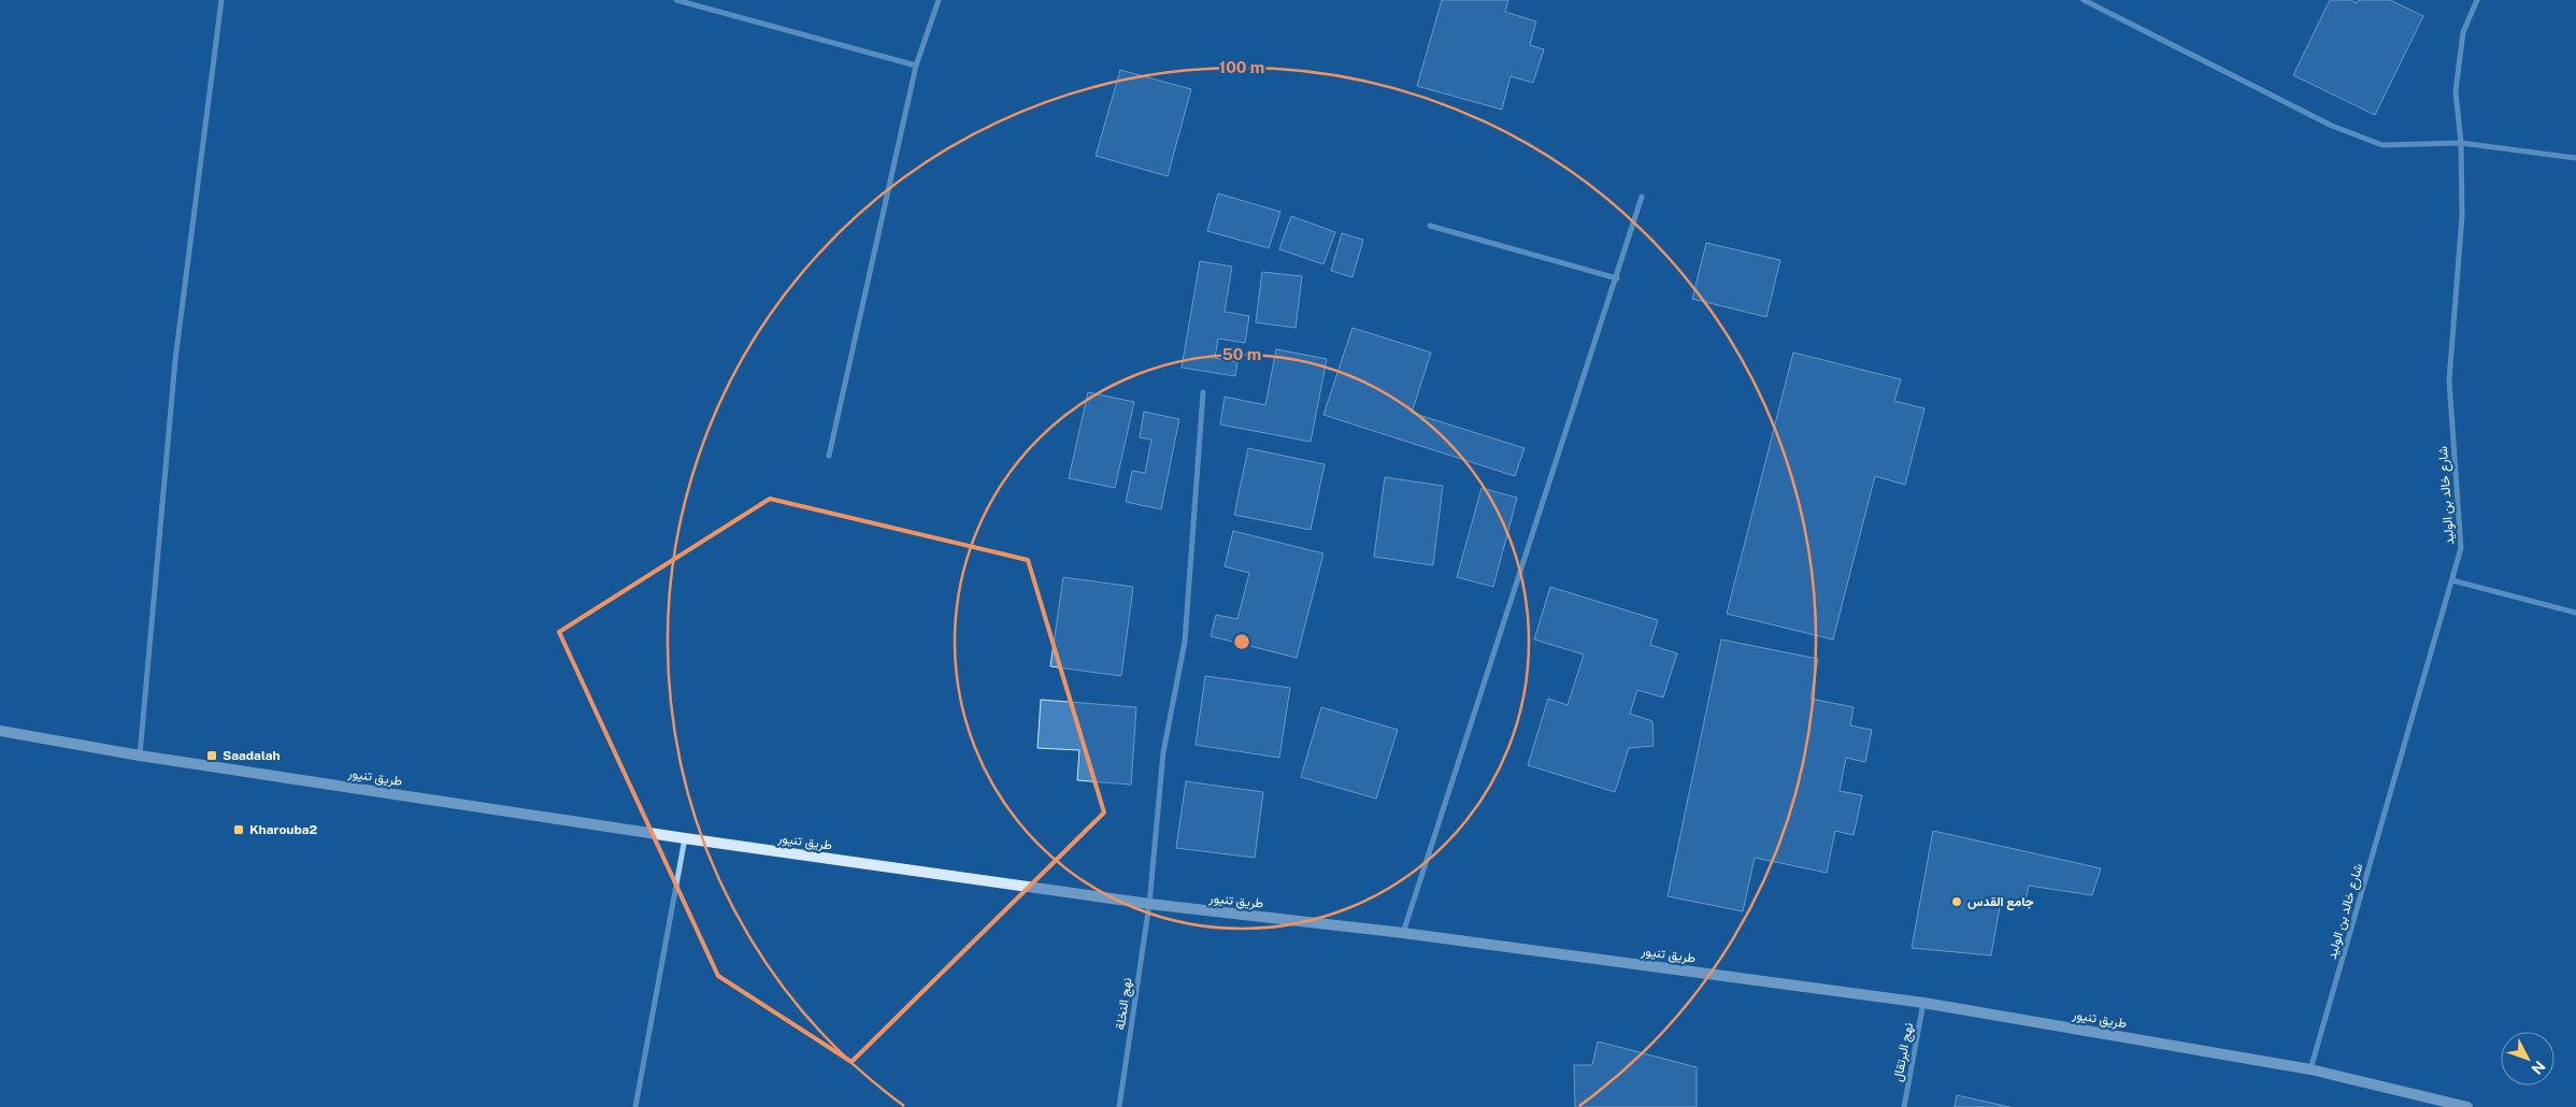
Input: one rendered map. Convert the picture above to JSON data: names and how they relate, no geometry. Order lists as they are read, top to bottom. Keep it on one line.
{"streets":{"main road":["طريق تنيور"],"street":["شارع خالد بن الوليد","نهج النخلة","نهج البرتقال"]},"crossings":[["شارع خالد بن الوليد","طريق تنيور"],["طريق تنيور","نهج النخلة"],["طريق تنيور","نهج البرتقال"]],"places":{"transit":["Saadalah","Kharouba2"],"other":["جامع القدس"]},"north":"bottom right","rings":["100 m","50 m"]}
